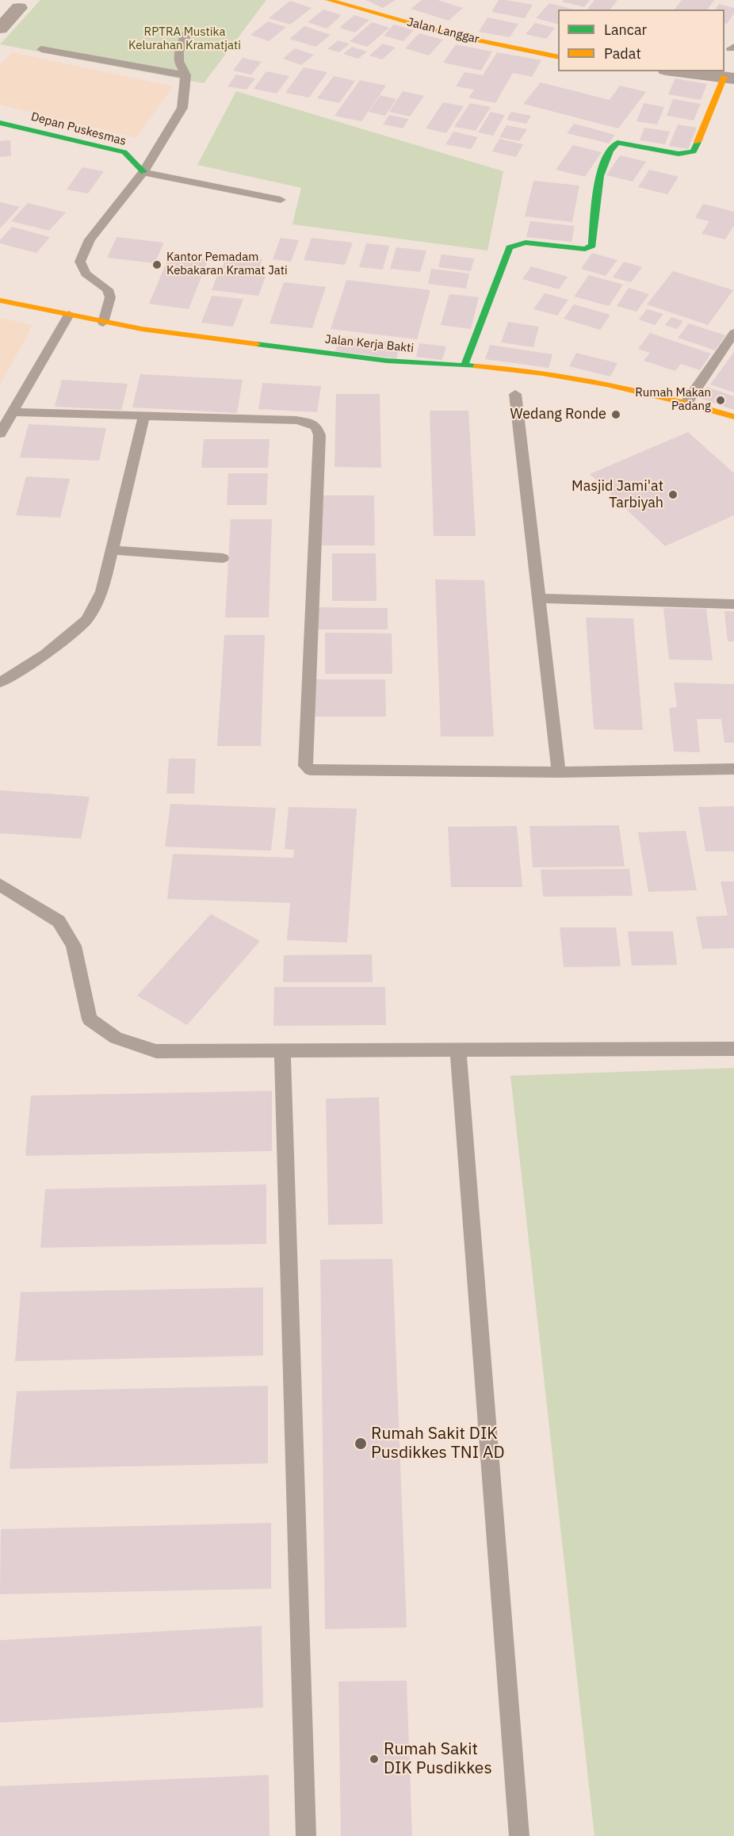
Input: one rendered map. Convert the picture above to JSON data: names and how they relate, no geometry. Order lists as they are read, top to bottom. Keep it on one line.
{"streets":{"street":["Jalan Langgar","Depan Puskesmas","Jalan Kerja Bakti"]},"parks":["RPTRA Mustika Kelurahan Kramatjati"],"places":["Kantor Pemadam Kebakaran Kramat Jati","Rumah Makan Padang","Wedang Ronde","Masjid Jami'at Tarbiyah","Rumah Sakit DIK Pusdikkes TNI AD","Rumah Sakit DIK Pusdikkes"],"legend":["Lancar","Padat"]}
